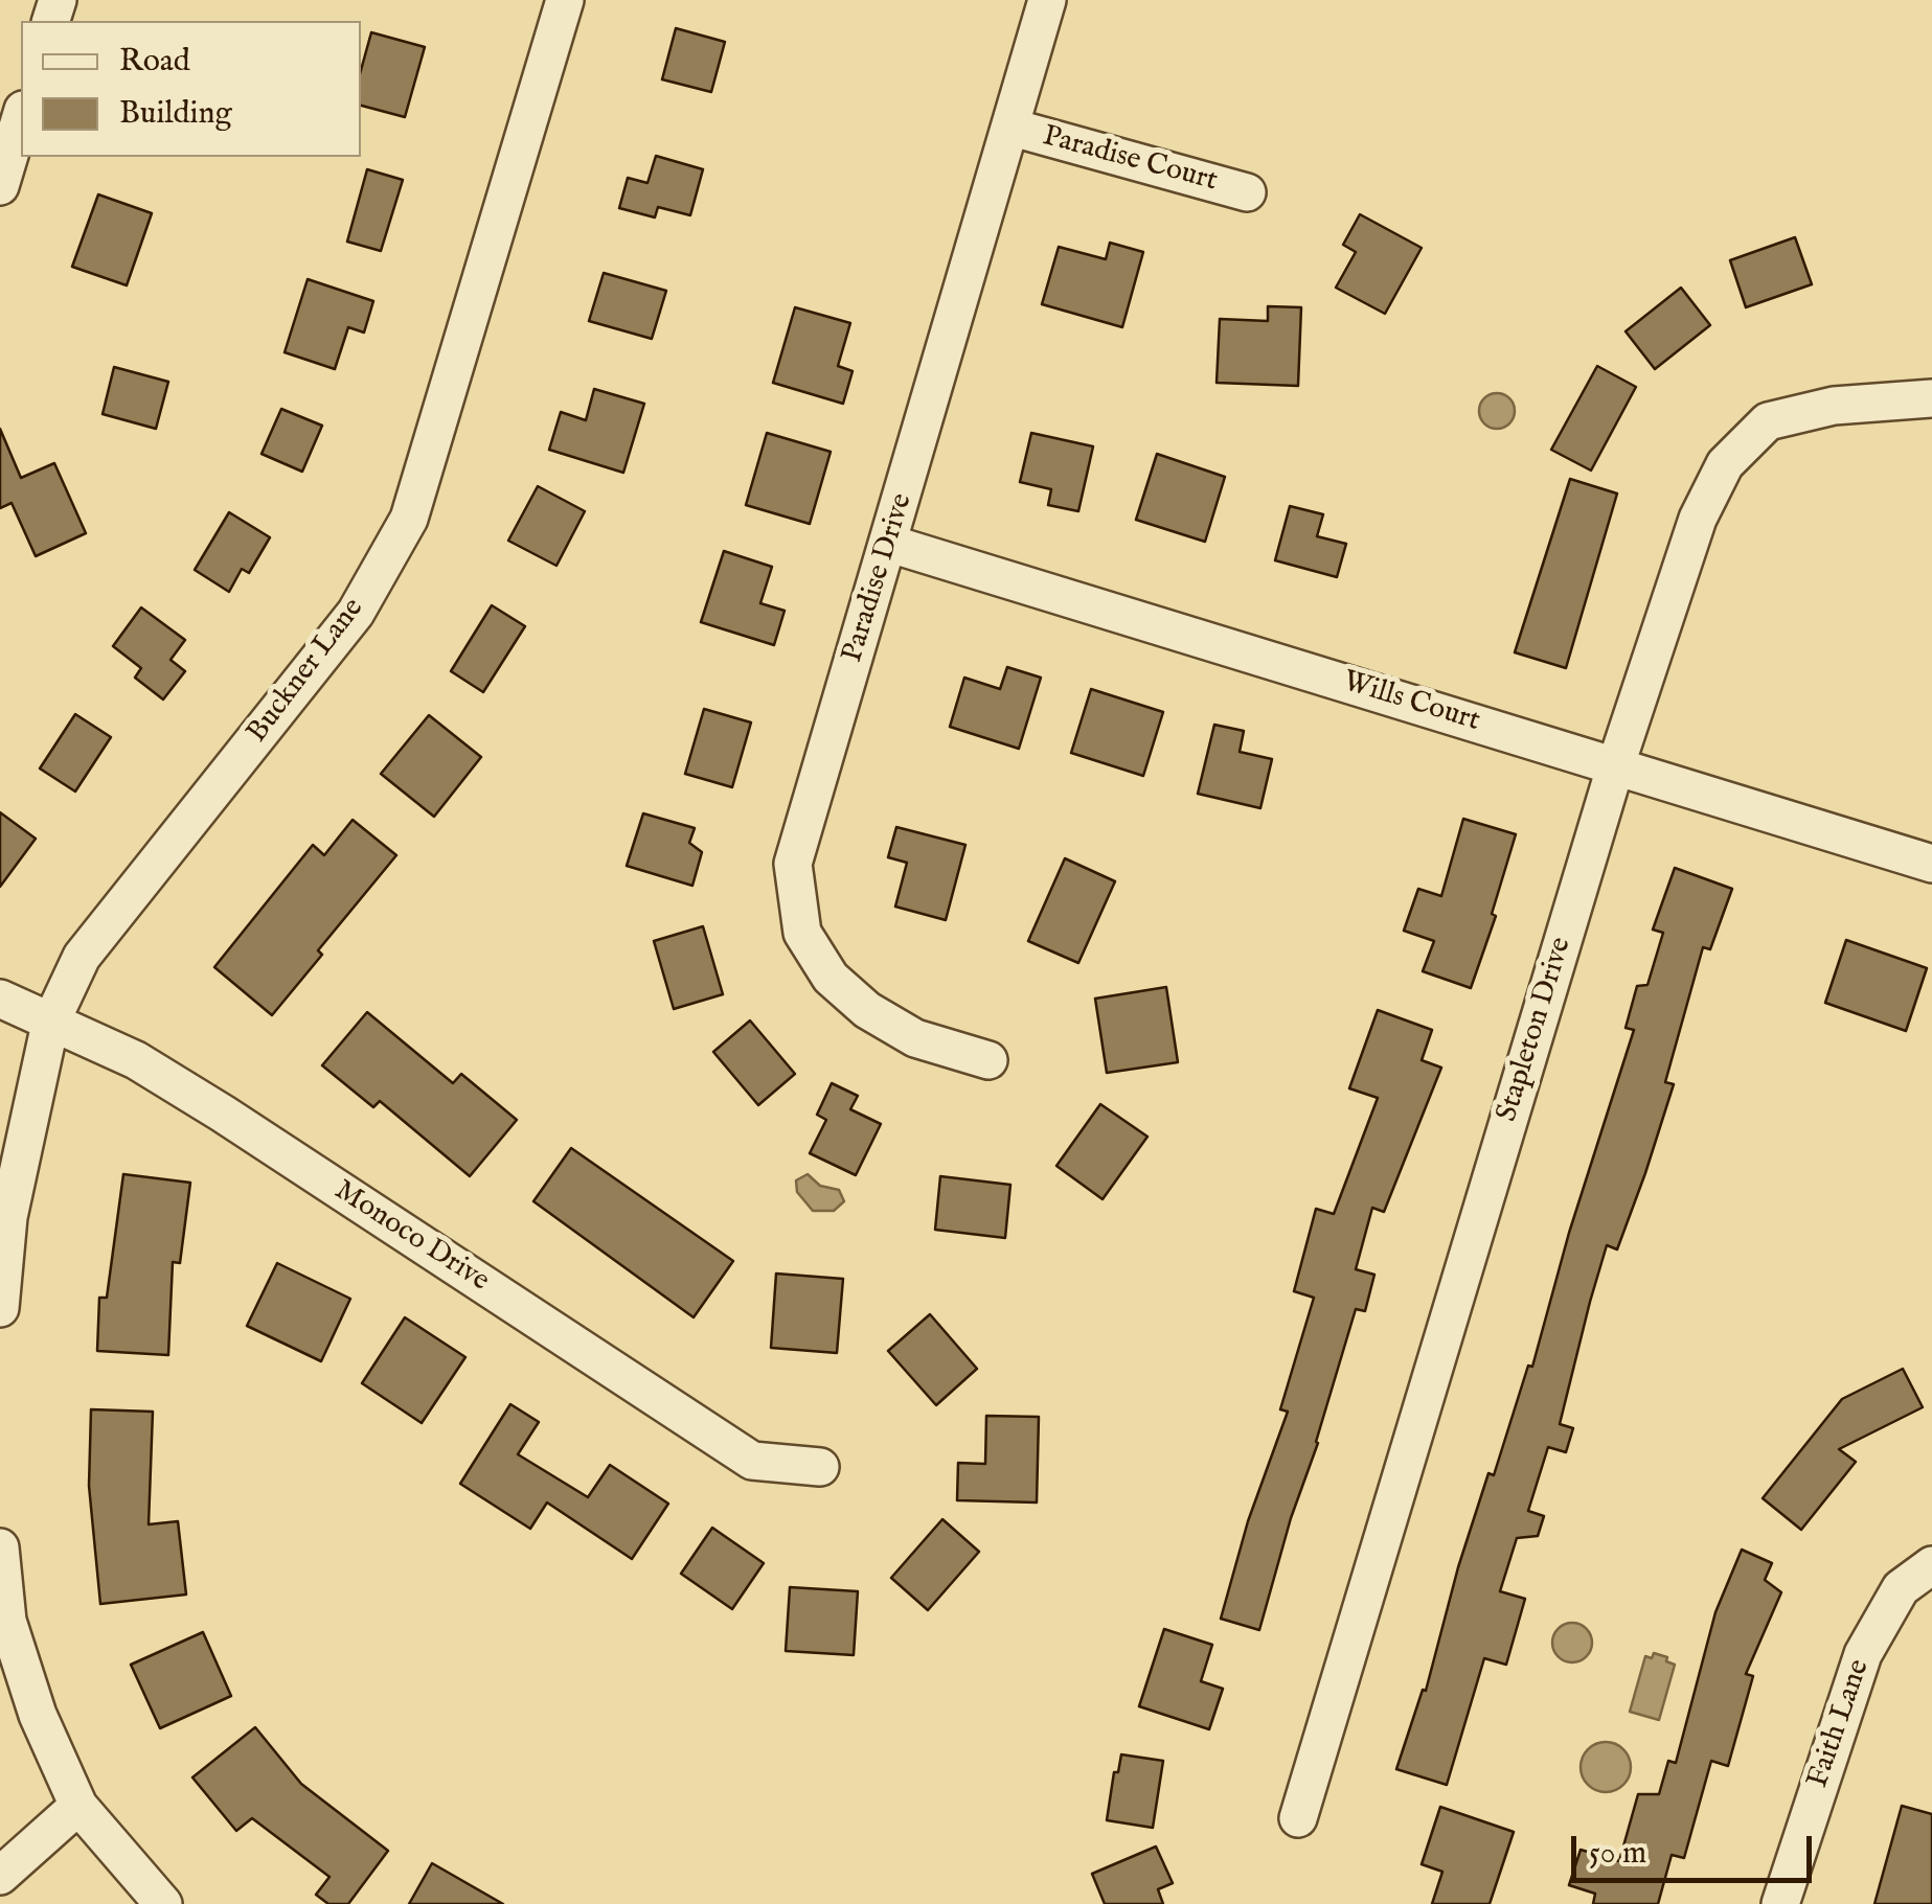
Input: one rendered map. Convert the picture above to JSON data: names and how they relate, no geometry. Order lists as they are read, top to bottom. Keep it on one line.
{"streets":{"street":["Paradise Court","Paradise Drive","Buckner Lane","Wills Court","Stapleton Drive","Monoco Drive","Faith Lane"]},"crossings":[["Paradise Court","Paradise Drive"],["Paradise Drive","Wills Court"],["Buckner Lane","Monoco Drive"],["Wills Court","Stapleton Drive"]],"legend":["Road","Building"],"scale_bar":"50 m"}
